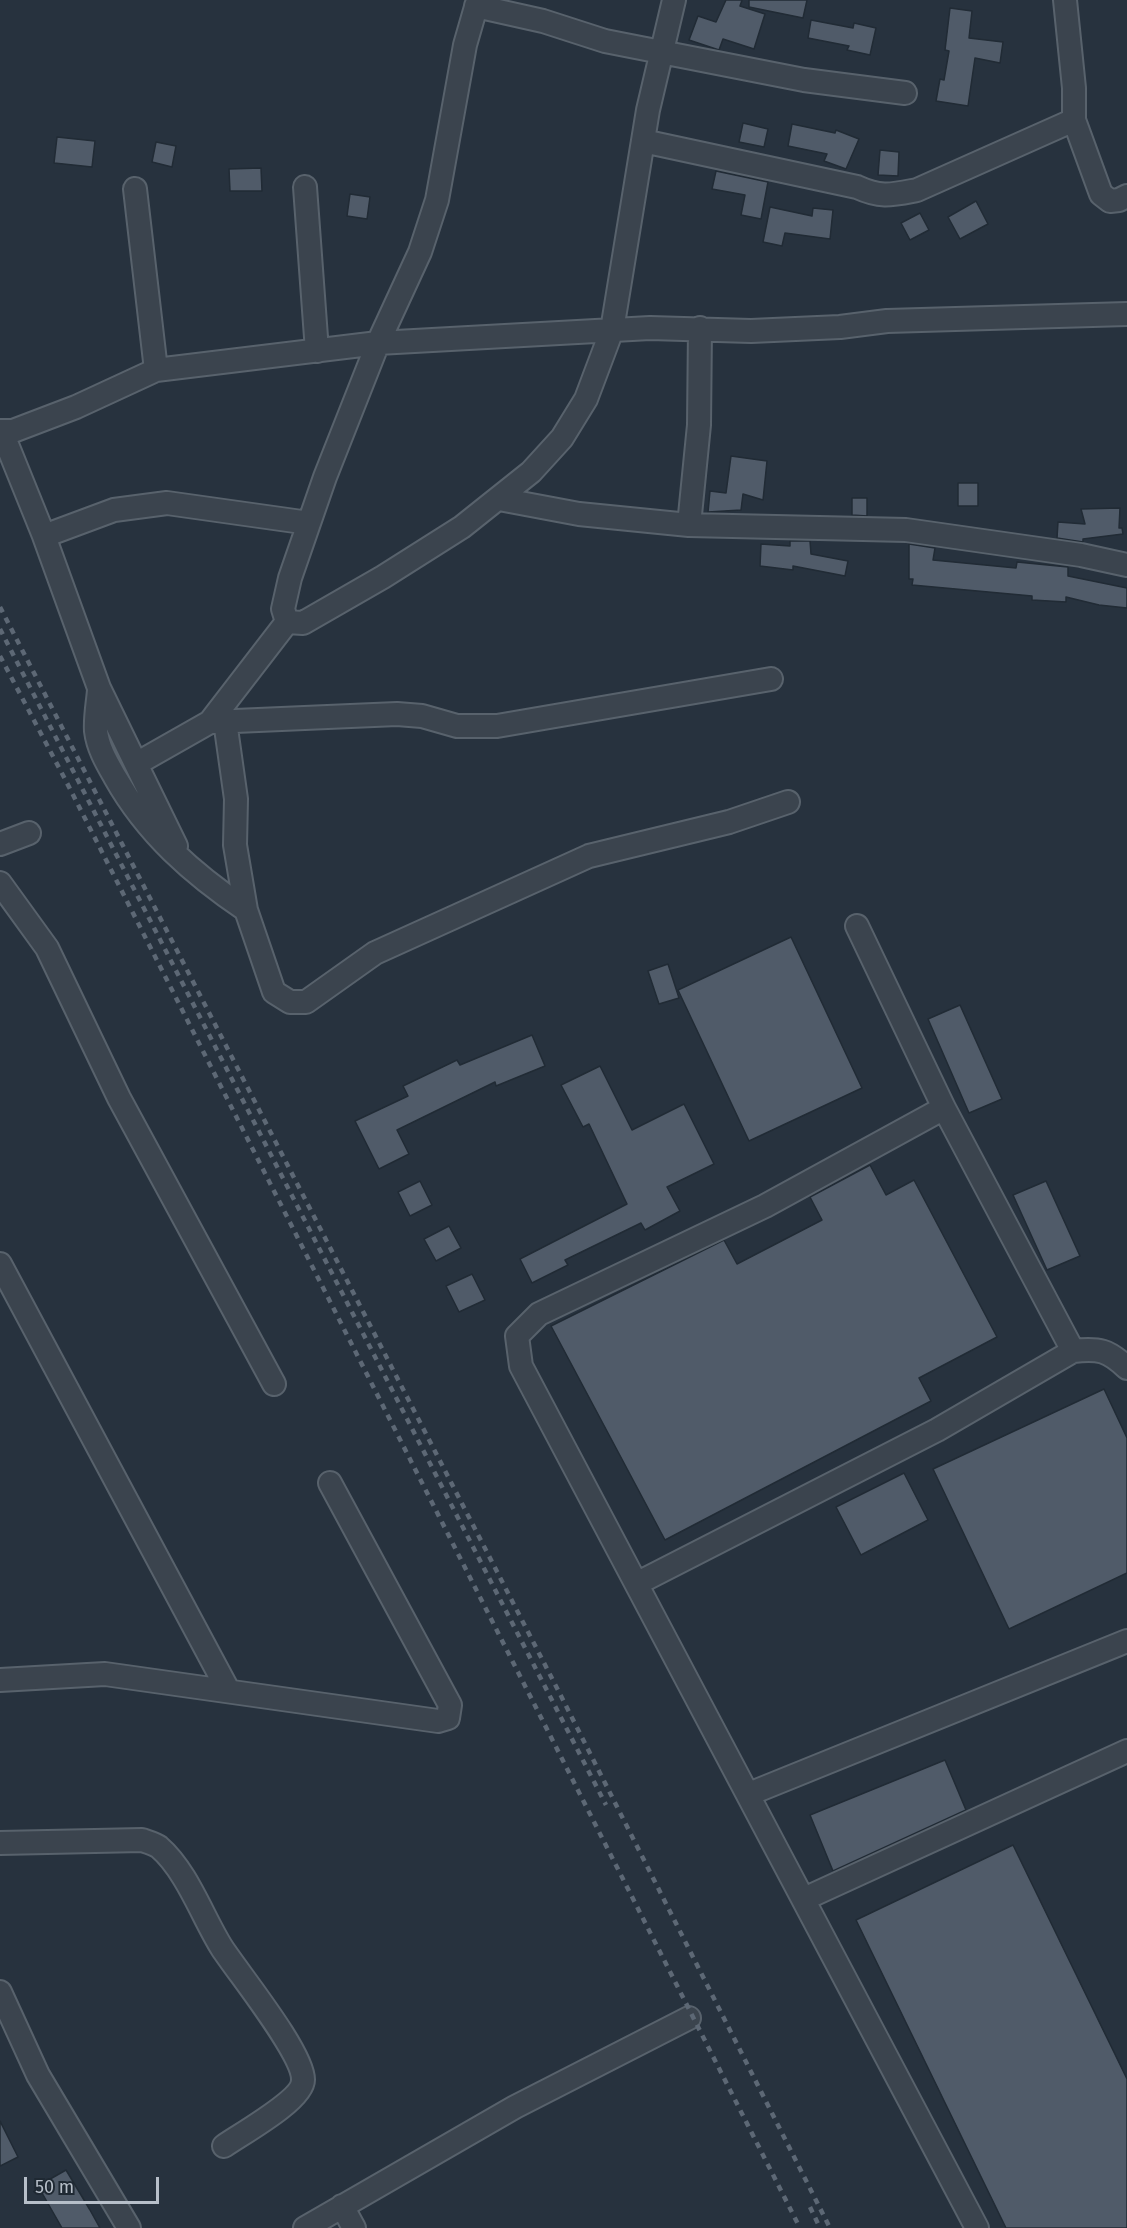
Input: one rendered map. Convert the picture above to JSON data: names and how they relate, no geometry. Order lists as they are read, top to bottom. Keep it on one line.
{"scale_bar":"50 m"}
